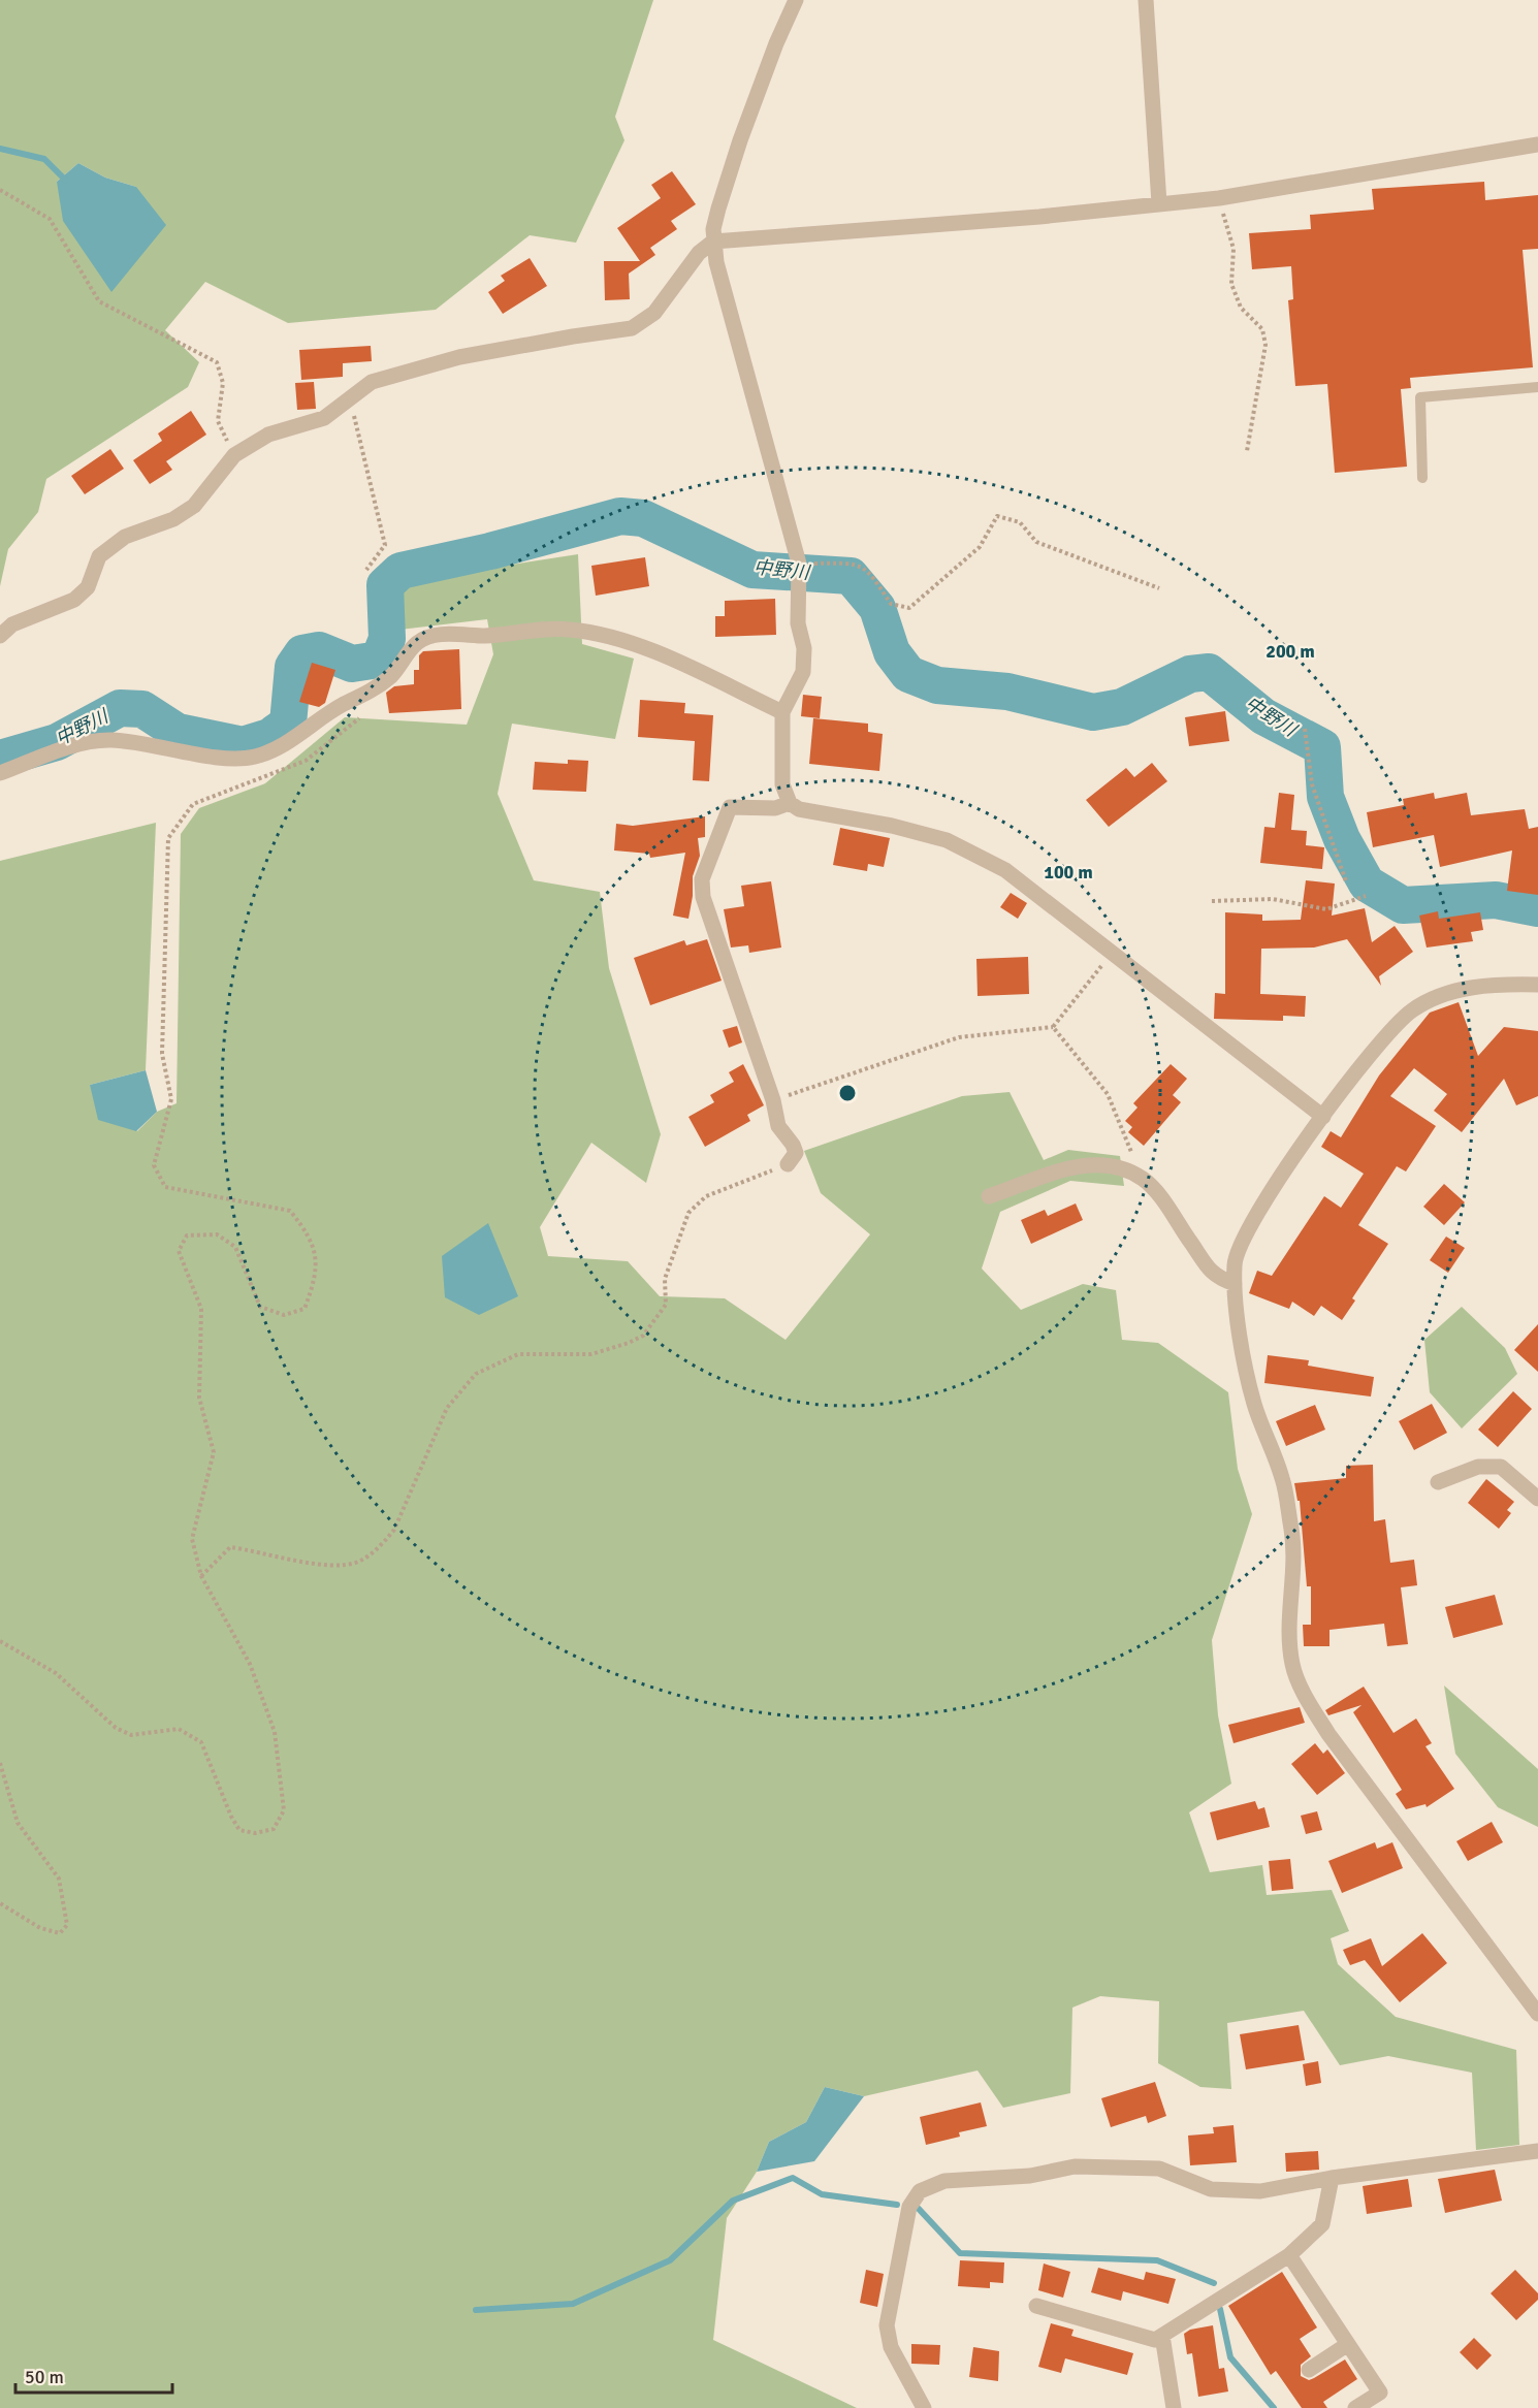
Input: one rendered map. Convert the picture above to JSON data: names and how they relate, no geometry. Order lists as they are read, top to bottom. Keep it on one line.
{"water":["中野川"],"scale_bar":"50 m","rings":["200 m","100 m"]}
